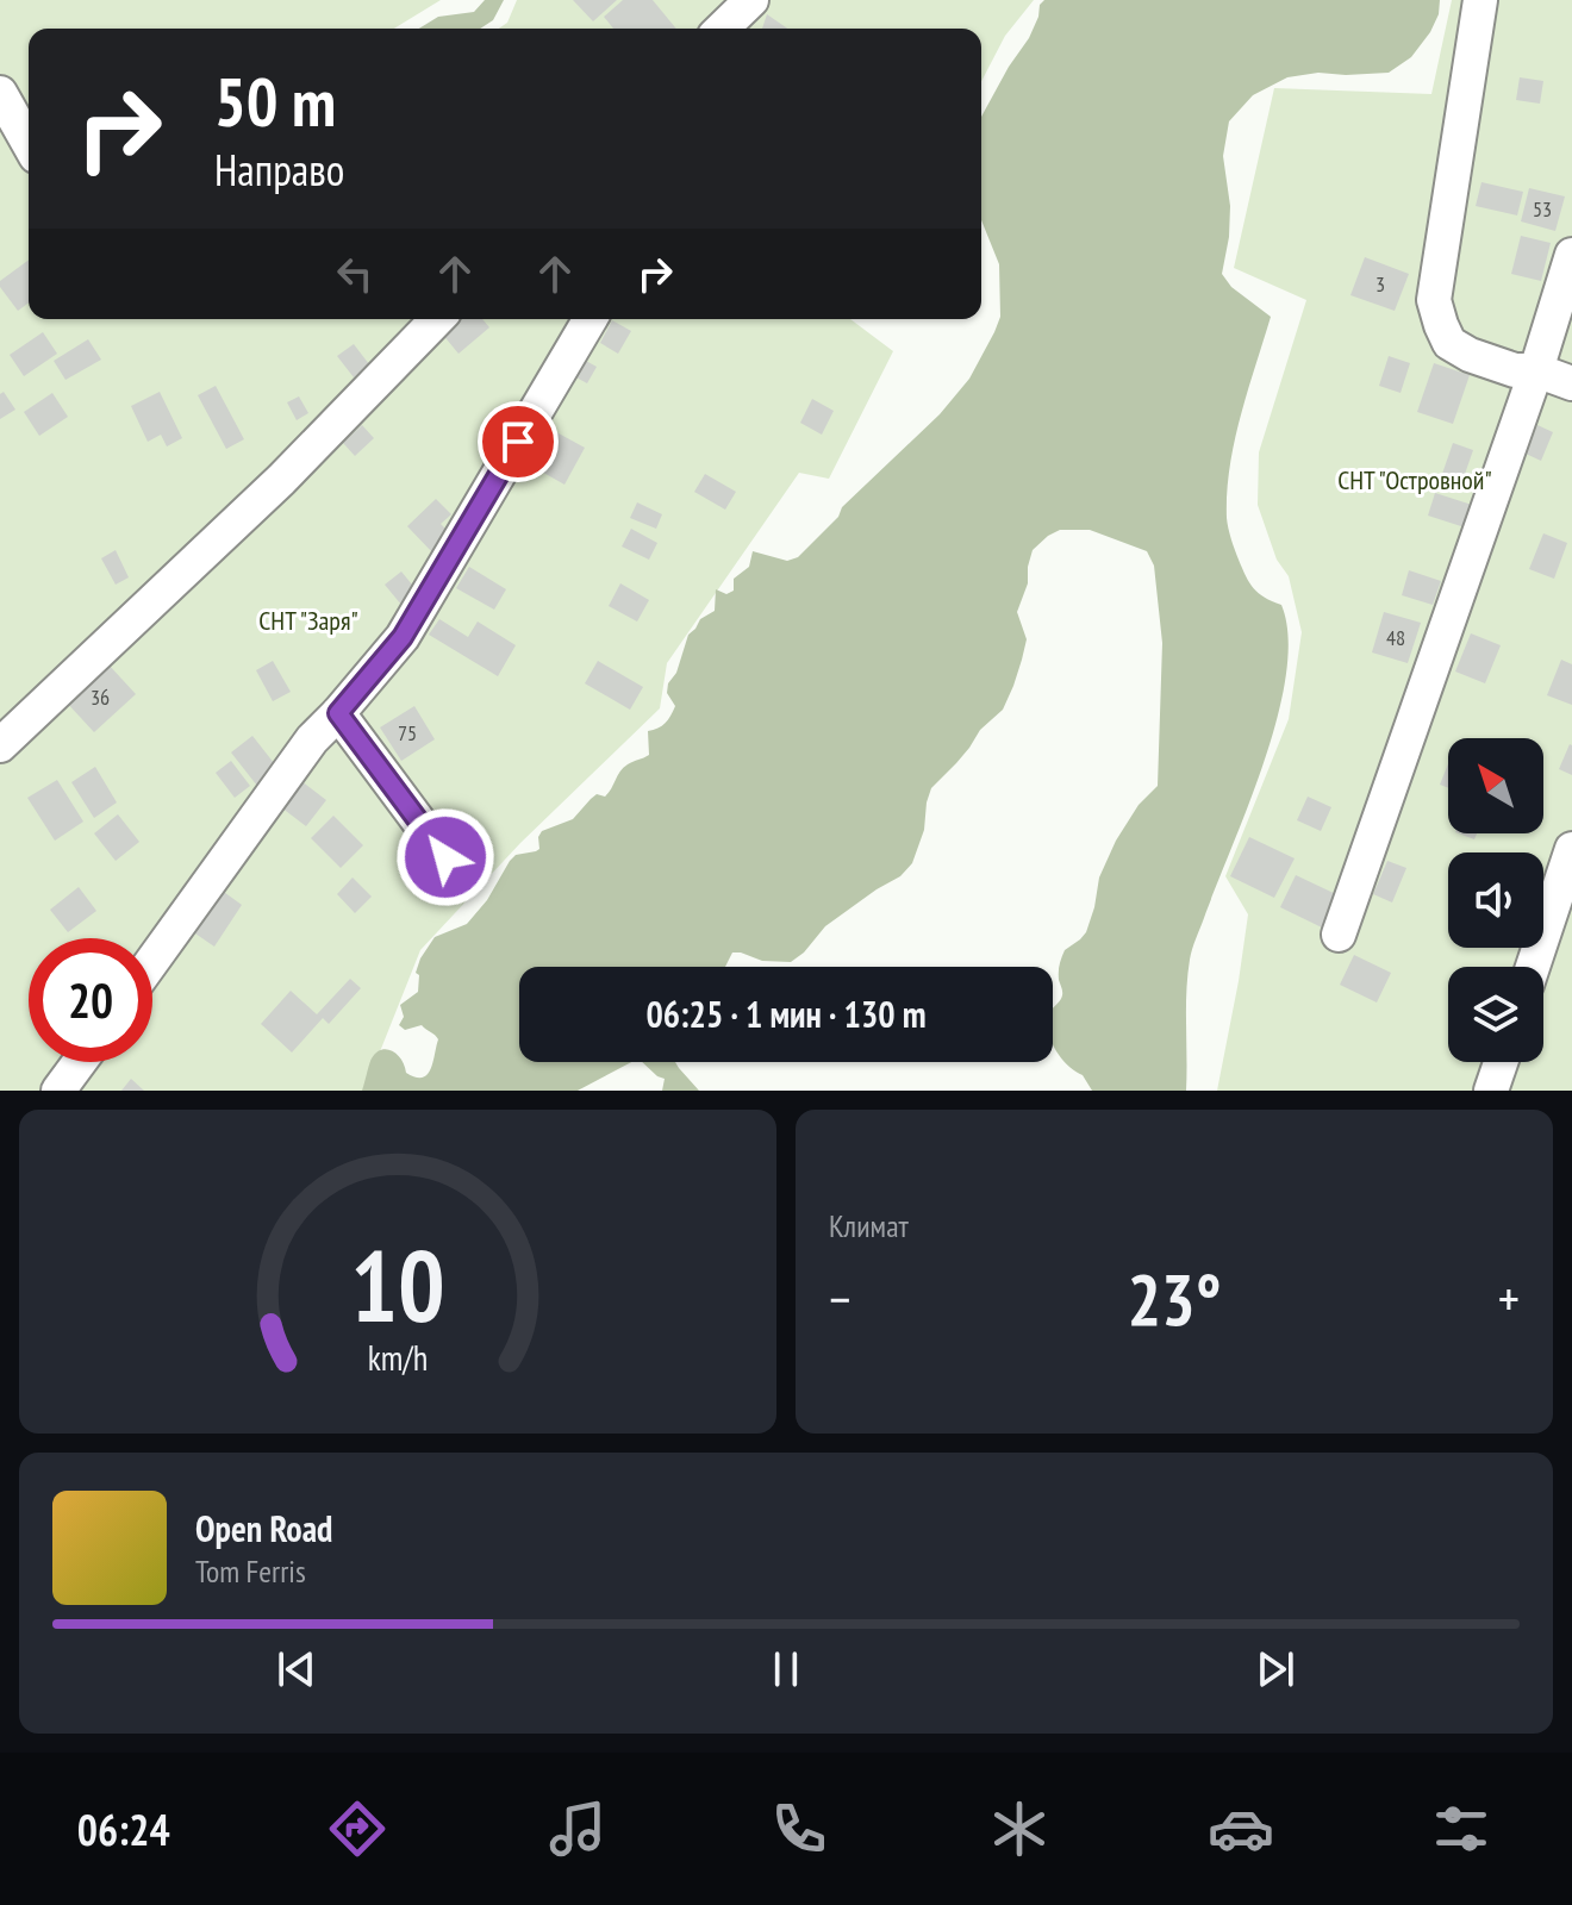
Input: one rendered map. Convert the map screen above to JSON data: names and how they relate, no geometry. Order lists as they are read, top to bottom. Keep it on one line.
{"parks":["СНТ \"Островной\"","СНТ \"Заря\""],"house_numbers":["53","3","48","36","75"],"north":"top left","page":{"turn":["50 m","Направо"],"limit":"20","trip":"06:25 · 1 мин · 130 m","tile":"Климат","heat":["−","23°","+"],"song":["Open Road","Tom Ferris"],"tabs":"06:24","gauge":["10","km/h"]}}
